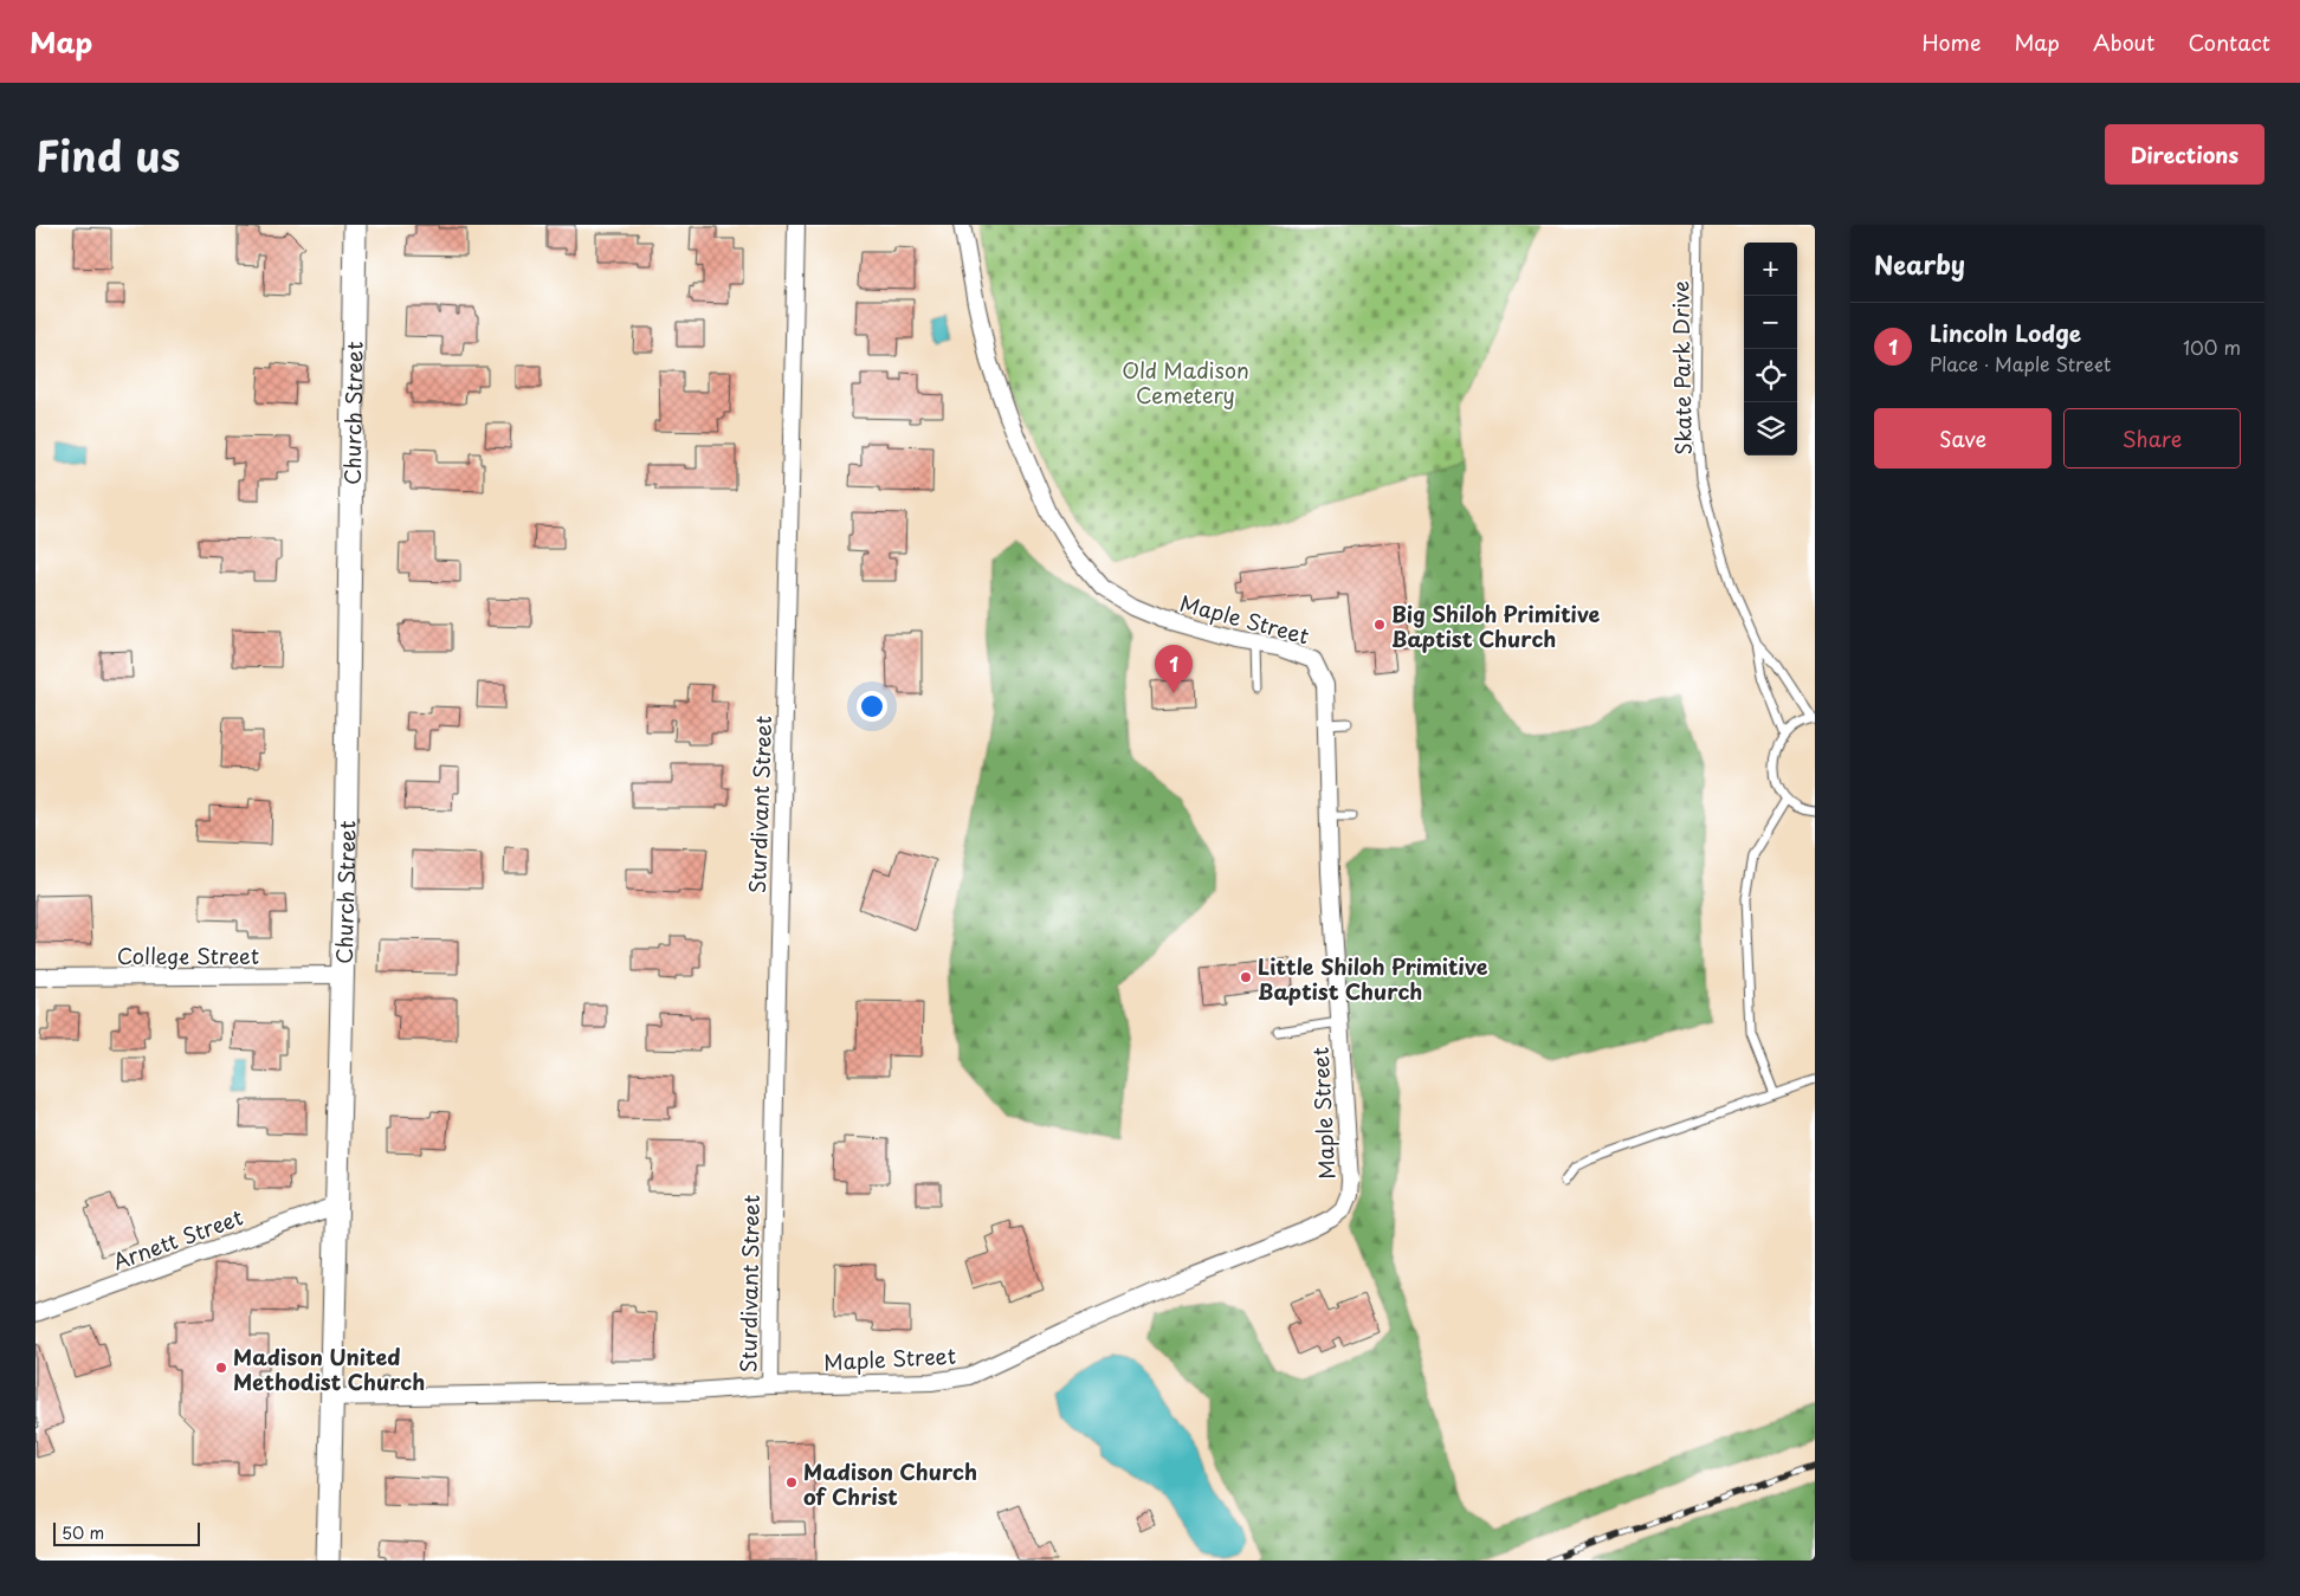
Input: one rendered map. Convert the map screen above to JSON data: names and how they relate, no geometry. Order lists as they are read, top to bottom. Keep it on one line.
{"streets":{"street":["Church Street","Maple Street","Sturdivant Street","College Street","Arnett Street"],"lane":["Skate Park Drive"]},"crossings":[["Church Street","Maple Street"],["Church Street","College Street"],["Church Street","Arnett Street"],["Maple Street","Sturdivant Street"]],"parks":["Old Madison Cemetery"],"places":["Big Shiloh Primitive Baptist Church","Little Shiloh Primitive Baptist Church","Madison United Methodist Church","Madison Church of Christ"],"scale_bar":"50 m","page":{"header":"Map","nav":["Home","Map","About","Contact"],"title":"Find us","buttons":["Directions",["Save","Share"]],"heading":"Nearby","map_buttons":["+","−"],"list":[{"mark":"1","name":"Lincoln Lodge","note":"Place · Maple Street","value":"100 m"}],"pins":"1","scale":"50 m"}}
